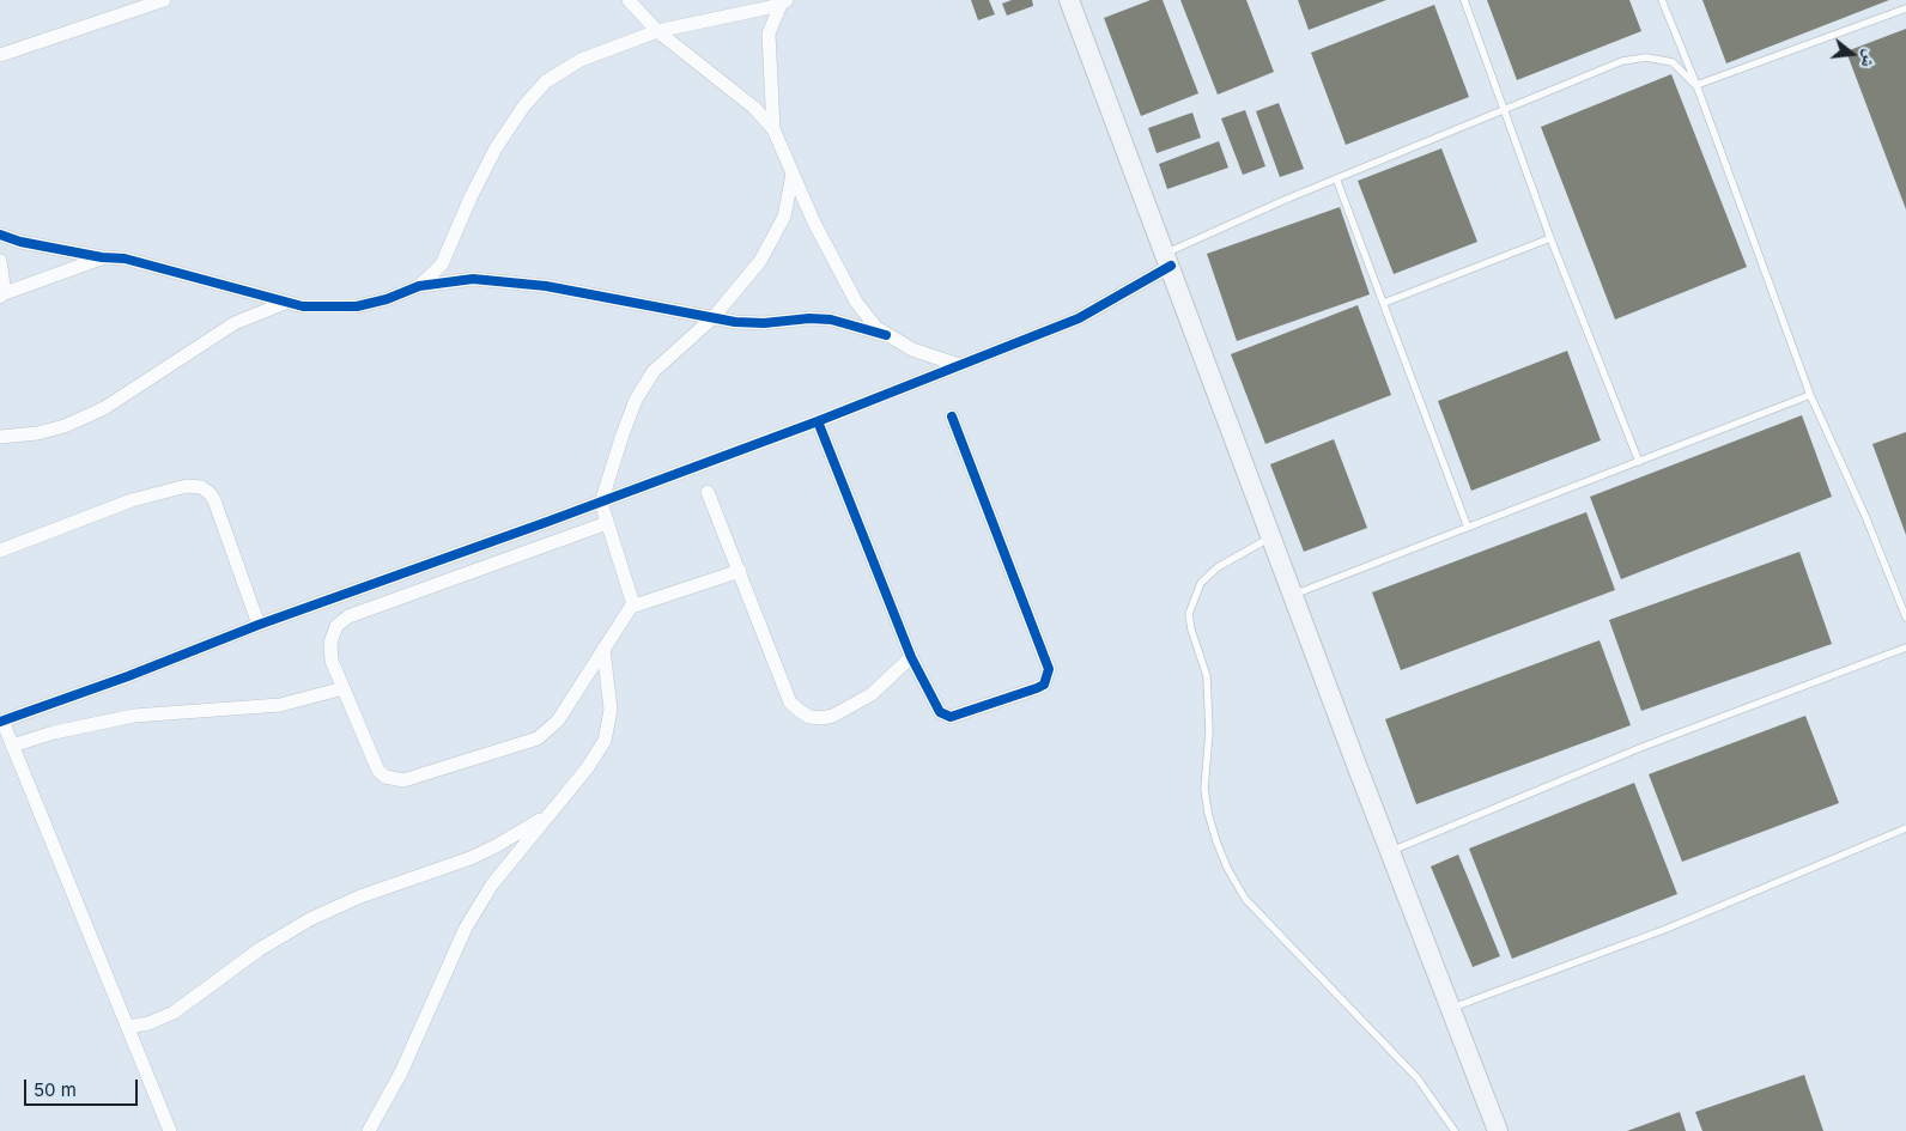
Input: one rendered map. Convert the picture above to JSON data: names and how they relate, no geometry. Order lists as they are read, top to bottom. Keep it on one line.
{"scale_bar":"50 m","north":"right"}
